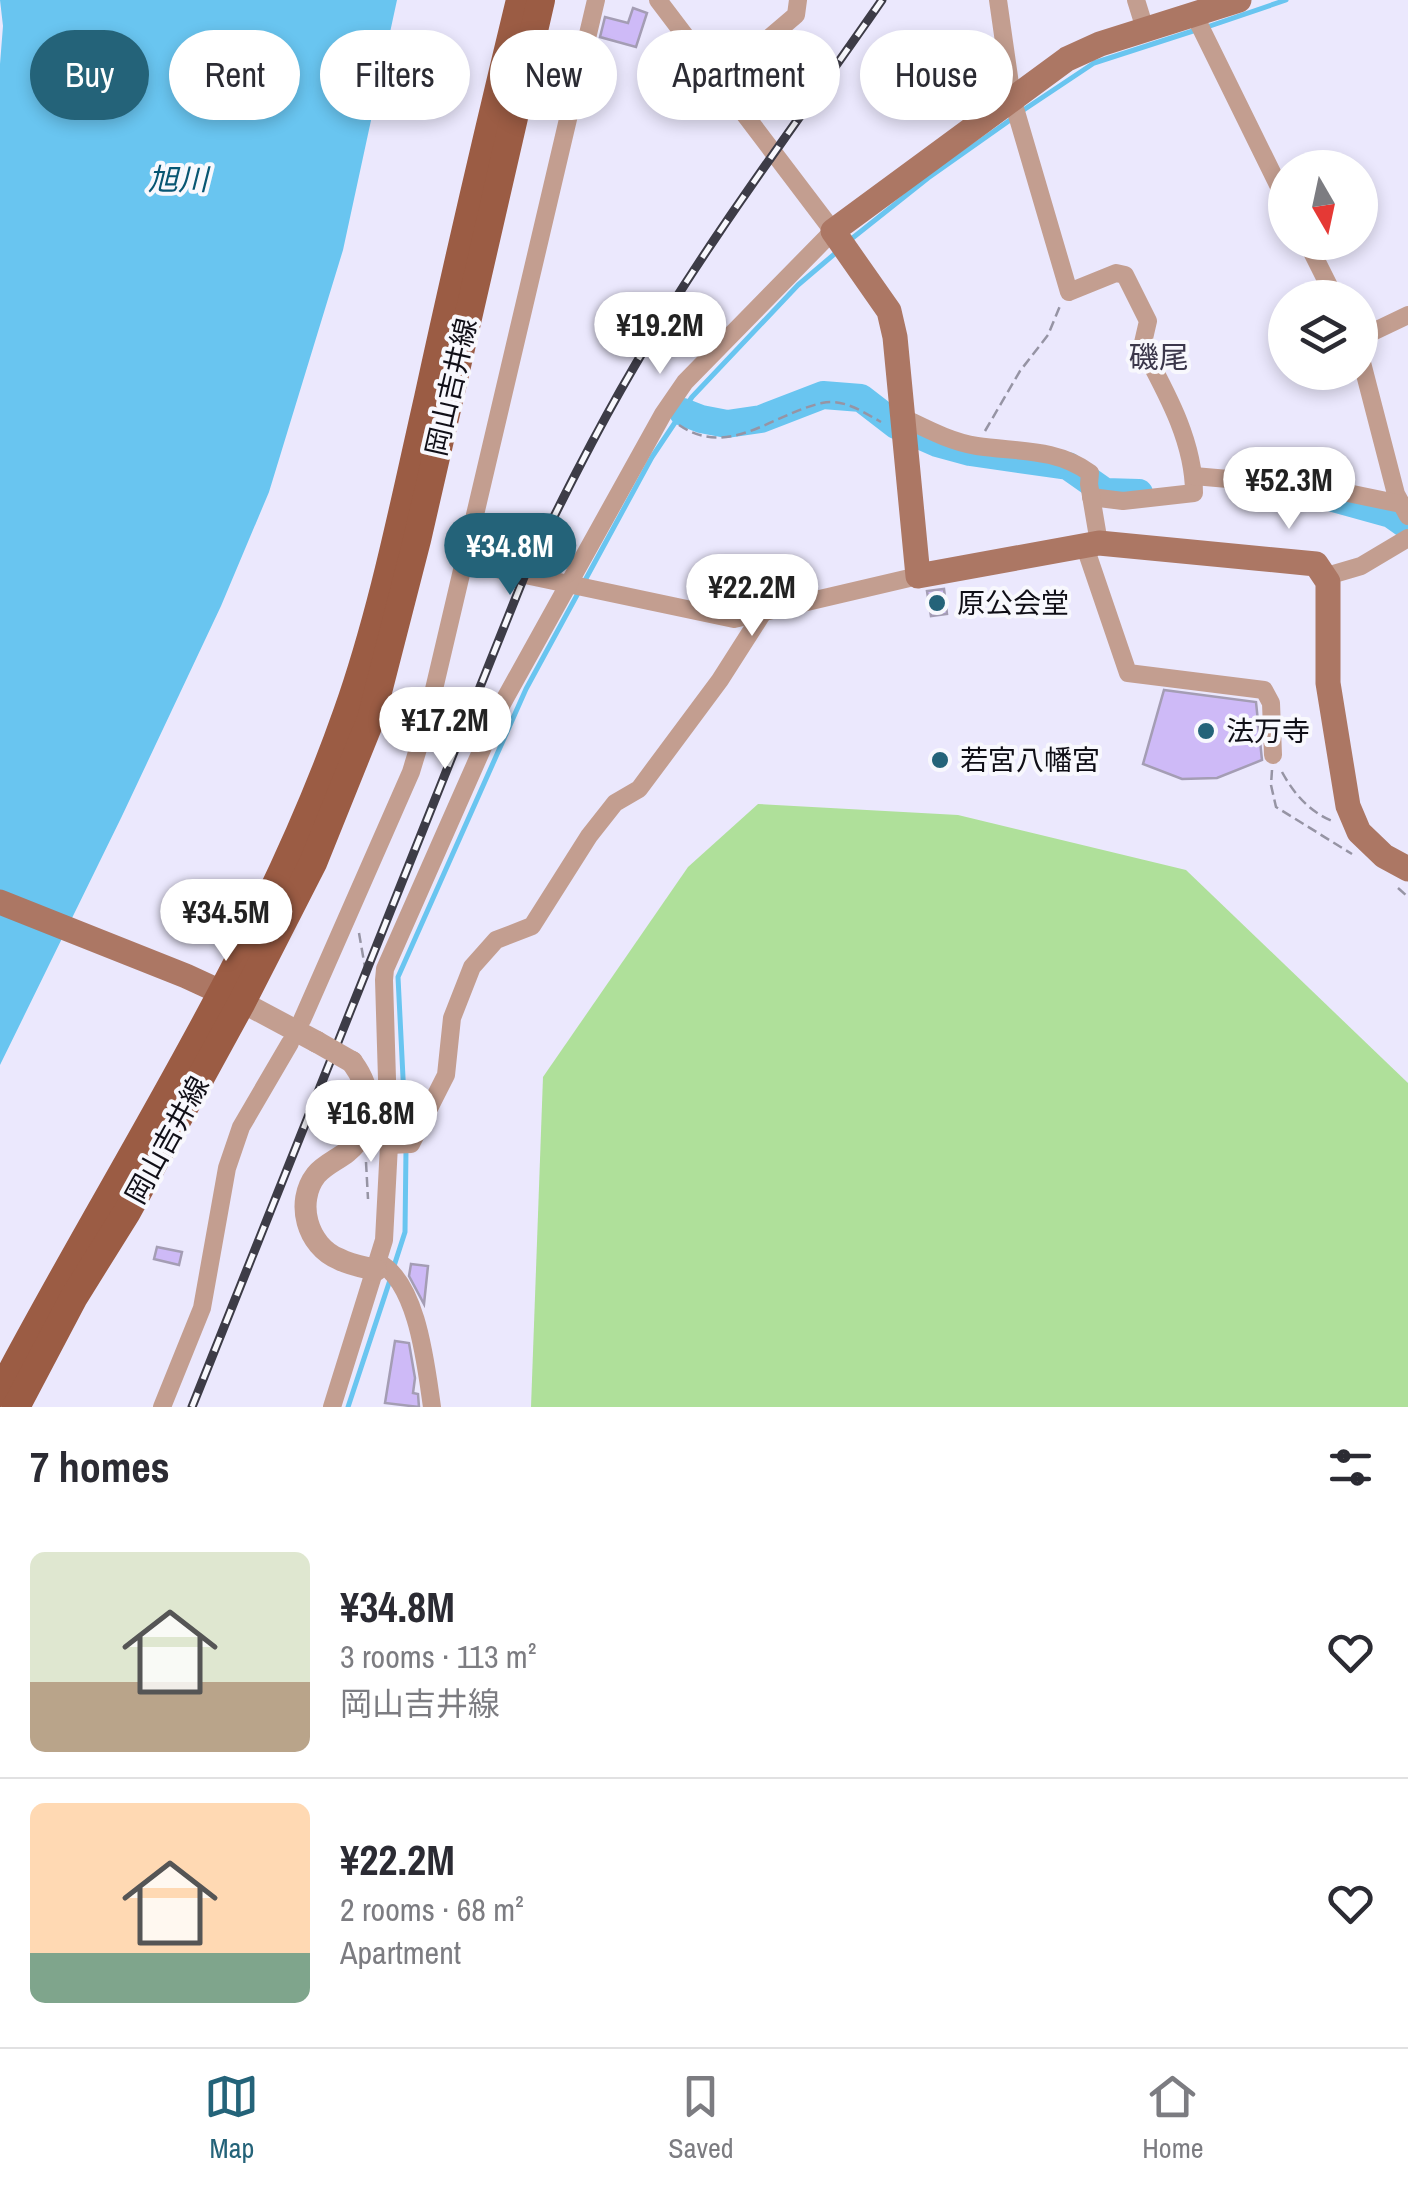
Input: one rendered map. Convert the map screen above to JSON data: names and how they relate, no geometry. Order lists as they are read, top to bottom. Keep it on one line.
{"streets":{"main road":["岡山吉井線"]},"districts":["磯尾"],"water":["旭川"],"places":["原公会堂","法万寺","若宮八幡宮"],"north":"bottom","page":{"chip":["Buy","Rent","Filters","New","Apartment","House"],"price":["¥19.2M","¥52.3M","¥34.8M","¥22.2M","¥17.2M","¥34.5M","¥16.8M"],"heading":"7 homes","list":[{"name":"¥34.8M","note":"3 rooms · 113 m² · 岡山吉井線"},{"name":"¥22.2M","note":"2 rooms · 68 m² · Apartment"}],"tabs":["Map","Saved","Home"]}}
